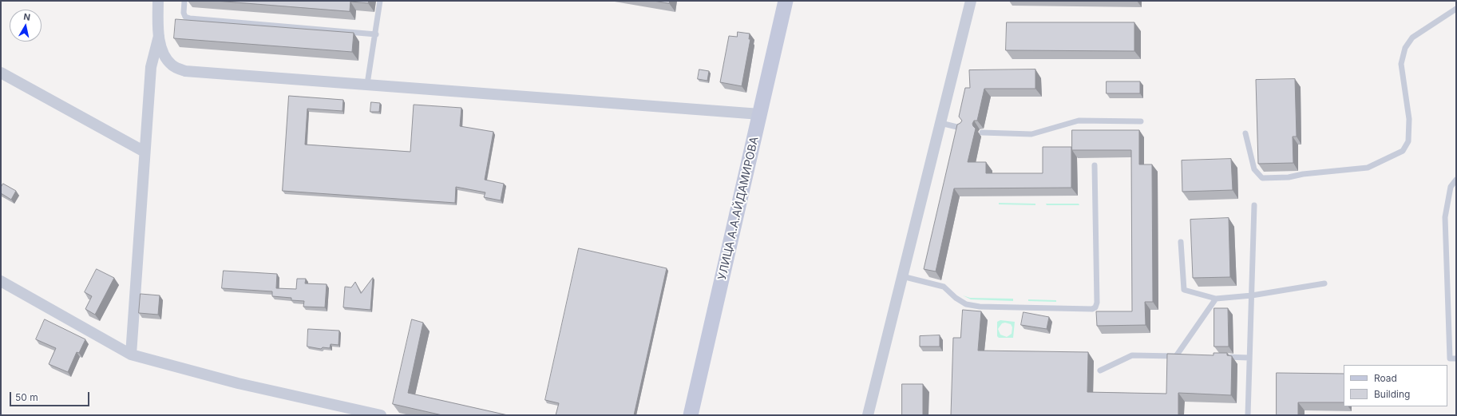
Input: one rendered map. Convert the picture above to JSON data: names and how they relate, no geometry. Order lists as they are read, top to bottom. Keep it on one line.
{"streets":{"main road":["УЛИЦА А.А.АЙДАМИРОВА"]},"legend":["Road","Building"],"scale_bar":"50 m","north":"top"}
